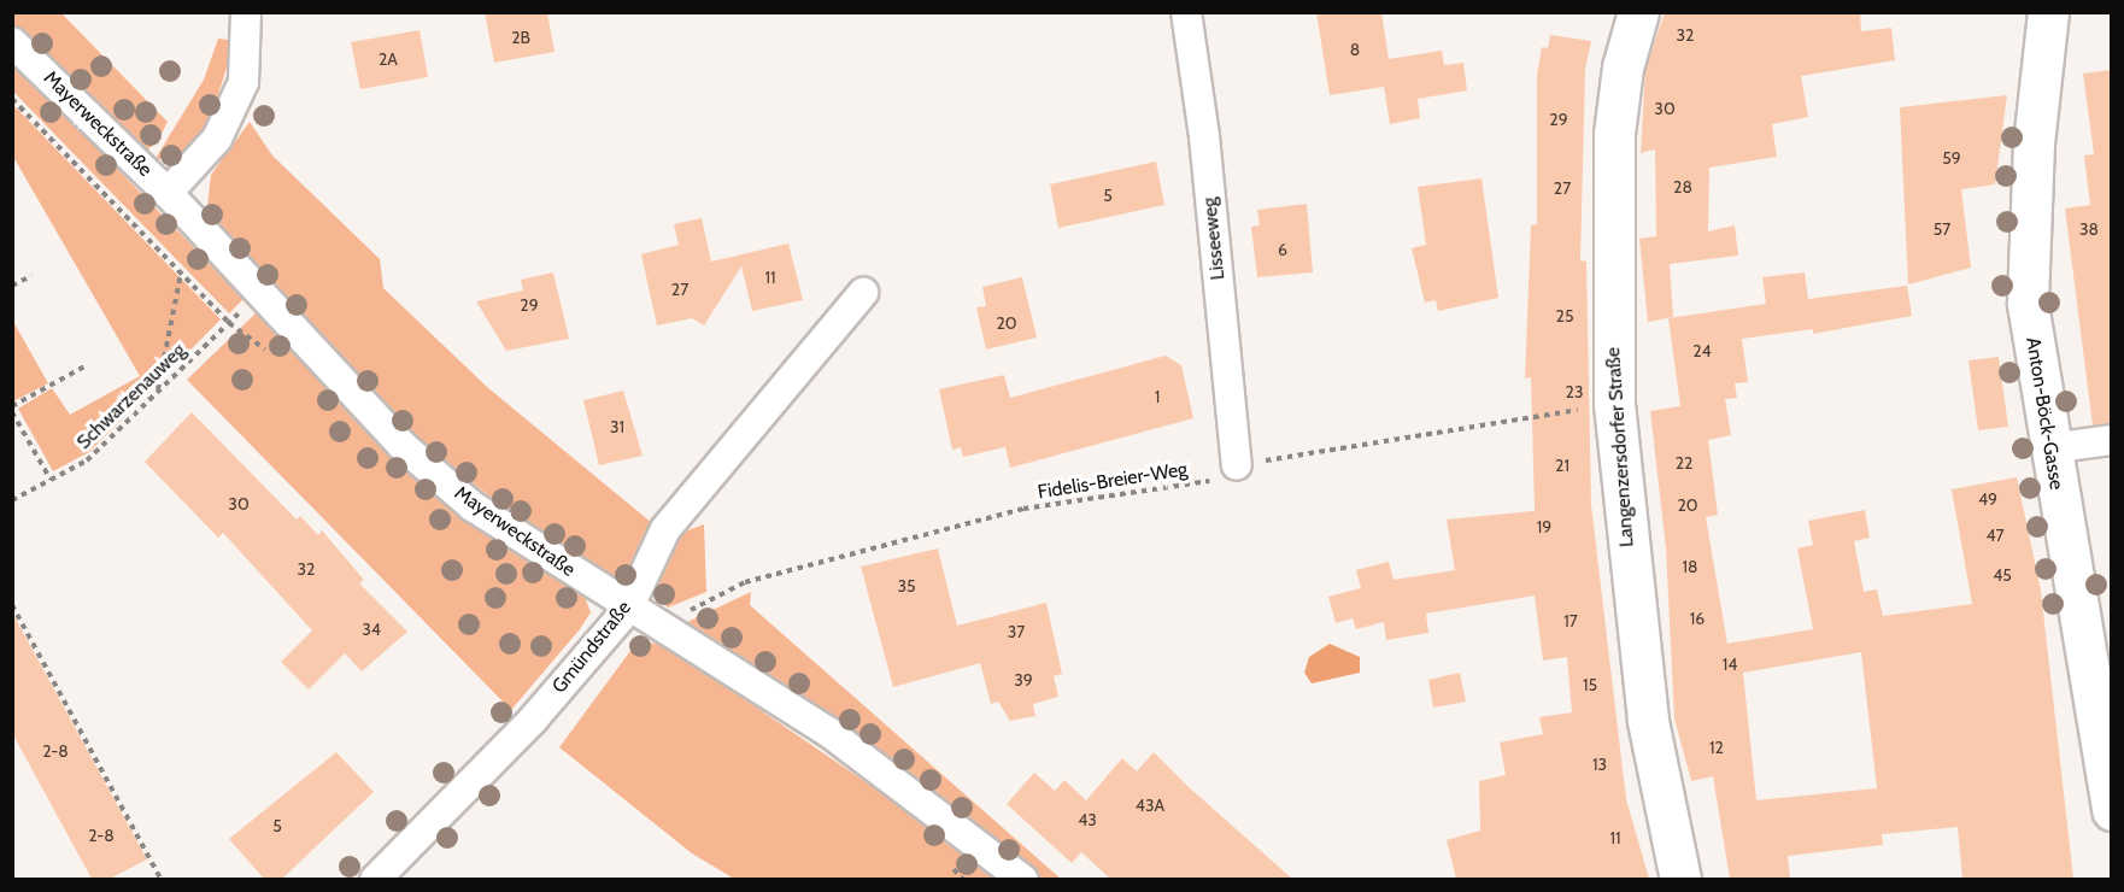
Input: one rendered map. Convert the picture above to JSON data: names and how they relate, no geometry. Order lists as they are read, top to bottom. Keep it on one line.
{"streets":{"main road":["Anton-Böck-Gasse","Langenzersdorfer Straße"],"street":["Mayerweckstraße","Lisseeweg","Gmündstraße"],"path":["Schwarzenauweg","Fidelis-Breier-Weg"]},"crossings":[["Mayerweckstraße","Schwarzenauweg"],["Mayerweckstraße","Fidelis-Breier-Weg"],["Mayerweckstraße","Gmündstraße"],["Lisseeweg","Fidelis-Breier-Weg"],["Langenzersdorfer Straße","Fidelis-Breier-Weg"]],"house_numbers":["32","2B","8","2A","30","29","59","28","27","5","57","38","6","11","27","29","25","20","24","23","1","31","22","21","49","30","20","19","47","18","32","45","35","16","17","34","37","14","39","15","12","2-8","13","43A","43","5","2-8","11"]}
